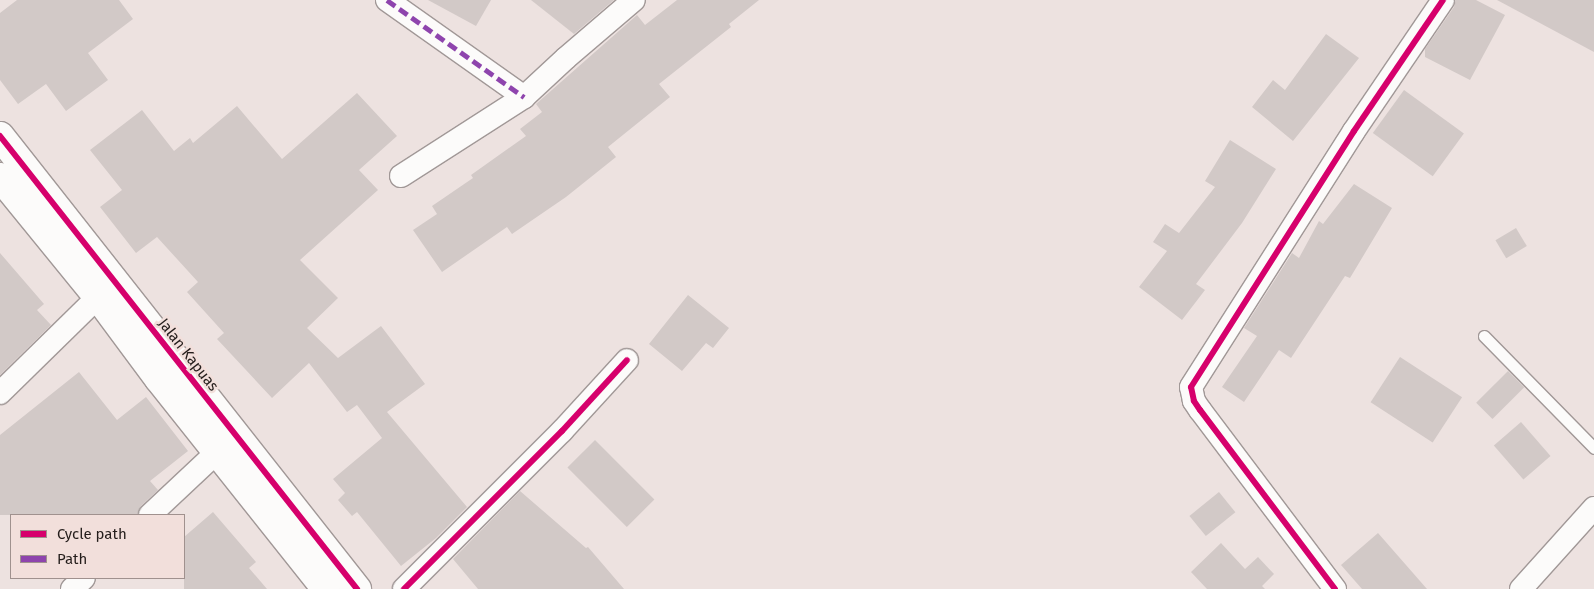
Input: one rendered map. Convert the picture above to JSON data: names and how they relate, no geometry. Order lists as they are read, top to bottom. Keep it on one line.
{"streets":{"street":["Jalan Kapuas"]},"legend":["Cycle path","Path"]}
